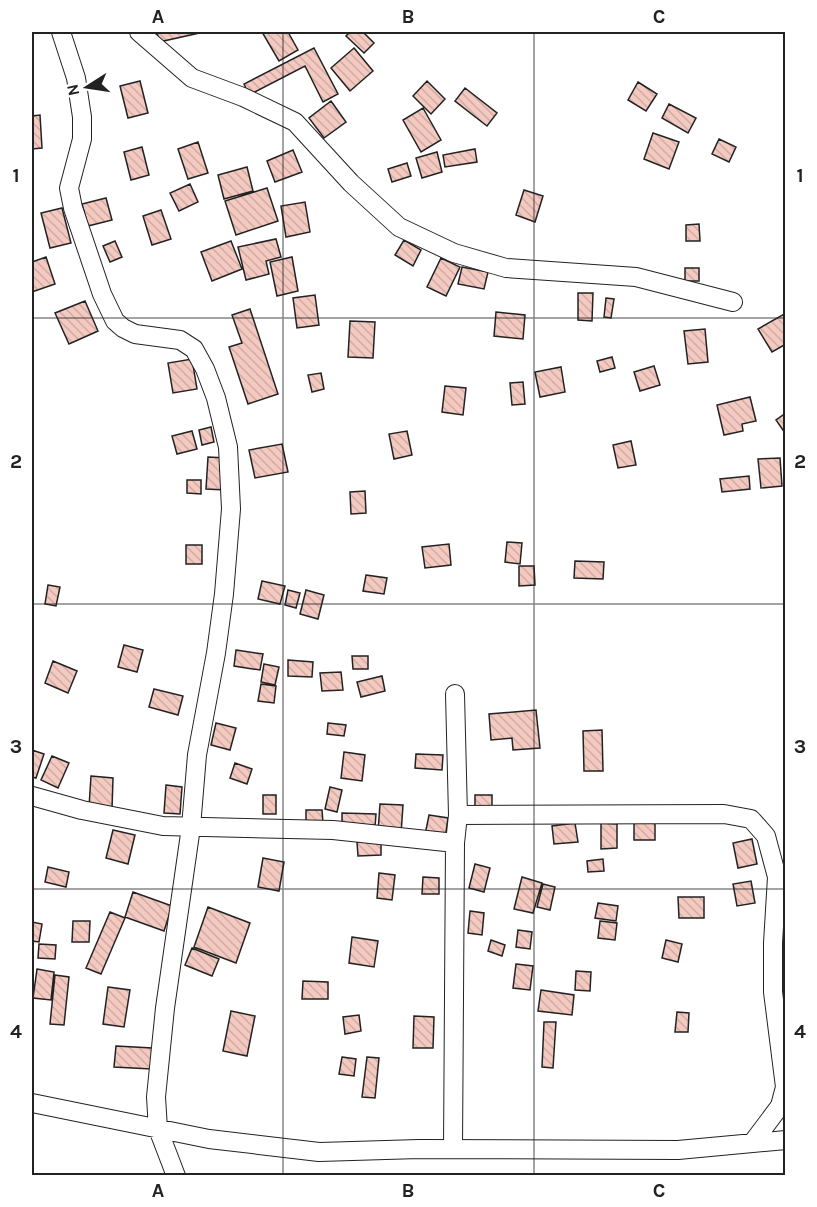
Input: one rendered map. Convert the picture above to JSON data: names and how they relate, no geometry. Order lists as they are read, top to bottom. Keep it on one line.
{"north":"left","grid":{"columns":["A","B","C"],"rows":["1","2","3","4"]}}
